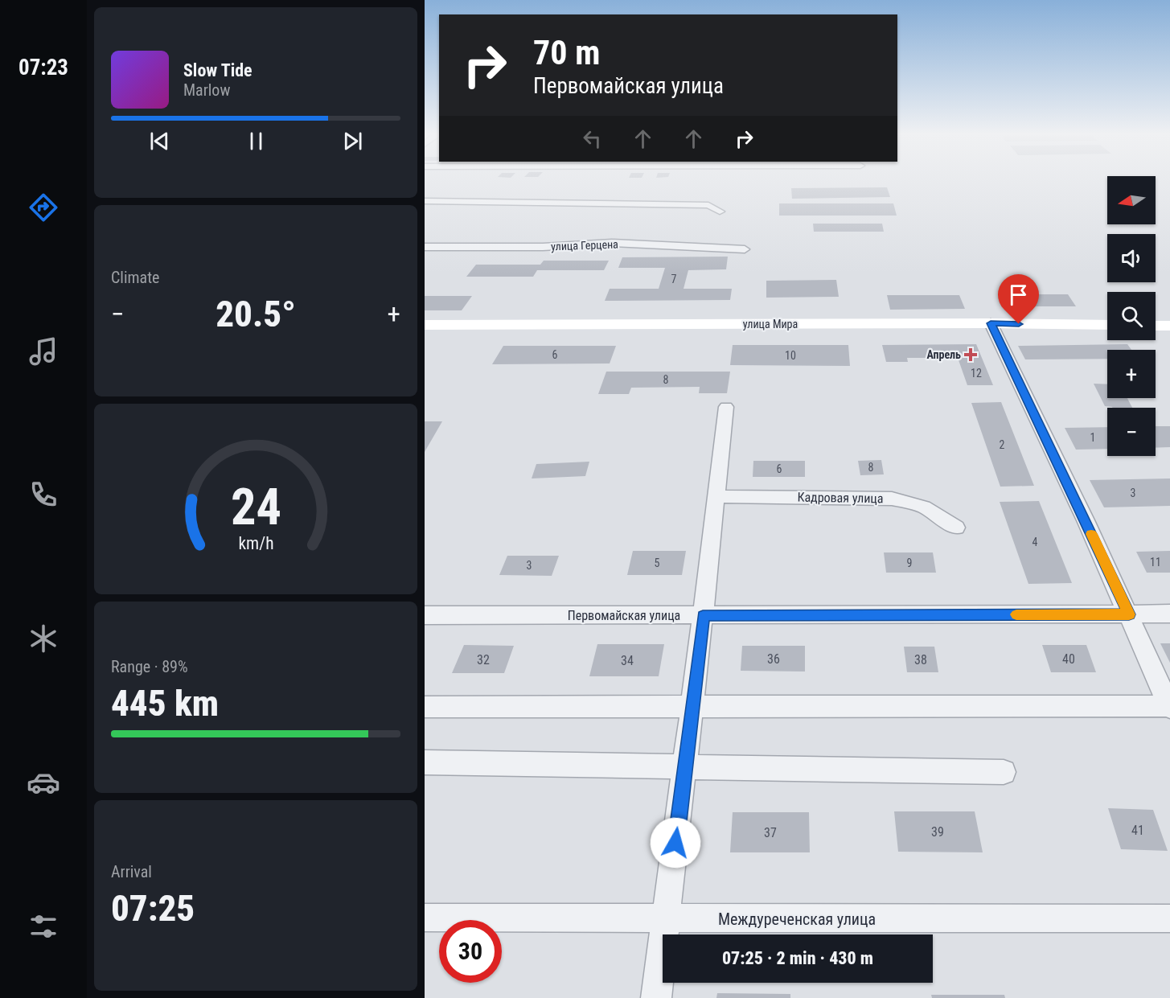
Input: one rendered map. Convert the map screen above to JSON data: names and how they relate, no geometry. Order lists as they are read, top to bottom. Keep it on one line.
{"streets":{"main road":["улица Мира"],"street":["улица Герцена","Кадровая улица","Первомайская улица","Междуреченская улица"]},"places":{"health":["Апрель"]},"house_numbers":["7","6","10","12","8","1","2","8","6","3","4","11","5","9","3","36","40","32","38","34","41","39","37"],"north":"left","page":{"tabs":"07:23","turn":["70 m","Первомайская улица"],"song":["Slow Tide","Marlow"],"map_buttons":["+","−"],"tile":["Climate",["Range · 89%","445 km"],["Arrival","07:25"]],"heat":["−","20.5°","+"],"limit":"30","trip":"07:25 · 2 min · 430 m","gauge":["24","km/h"]}}
